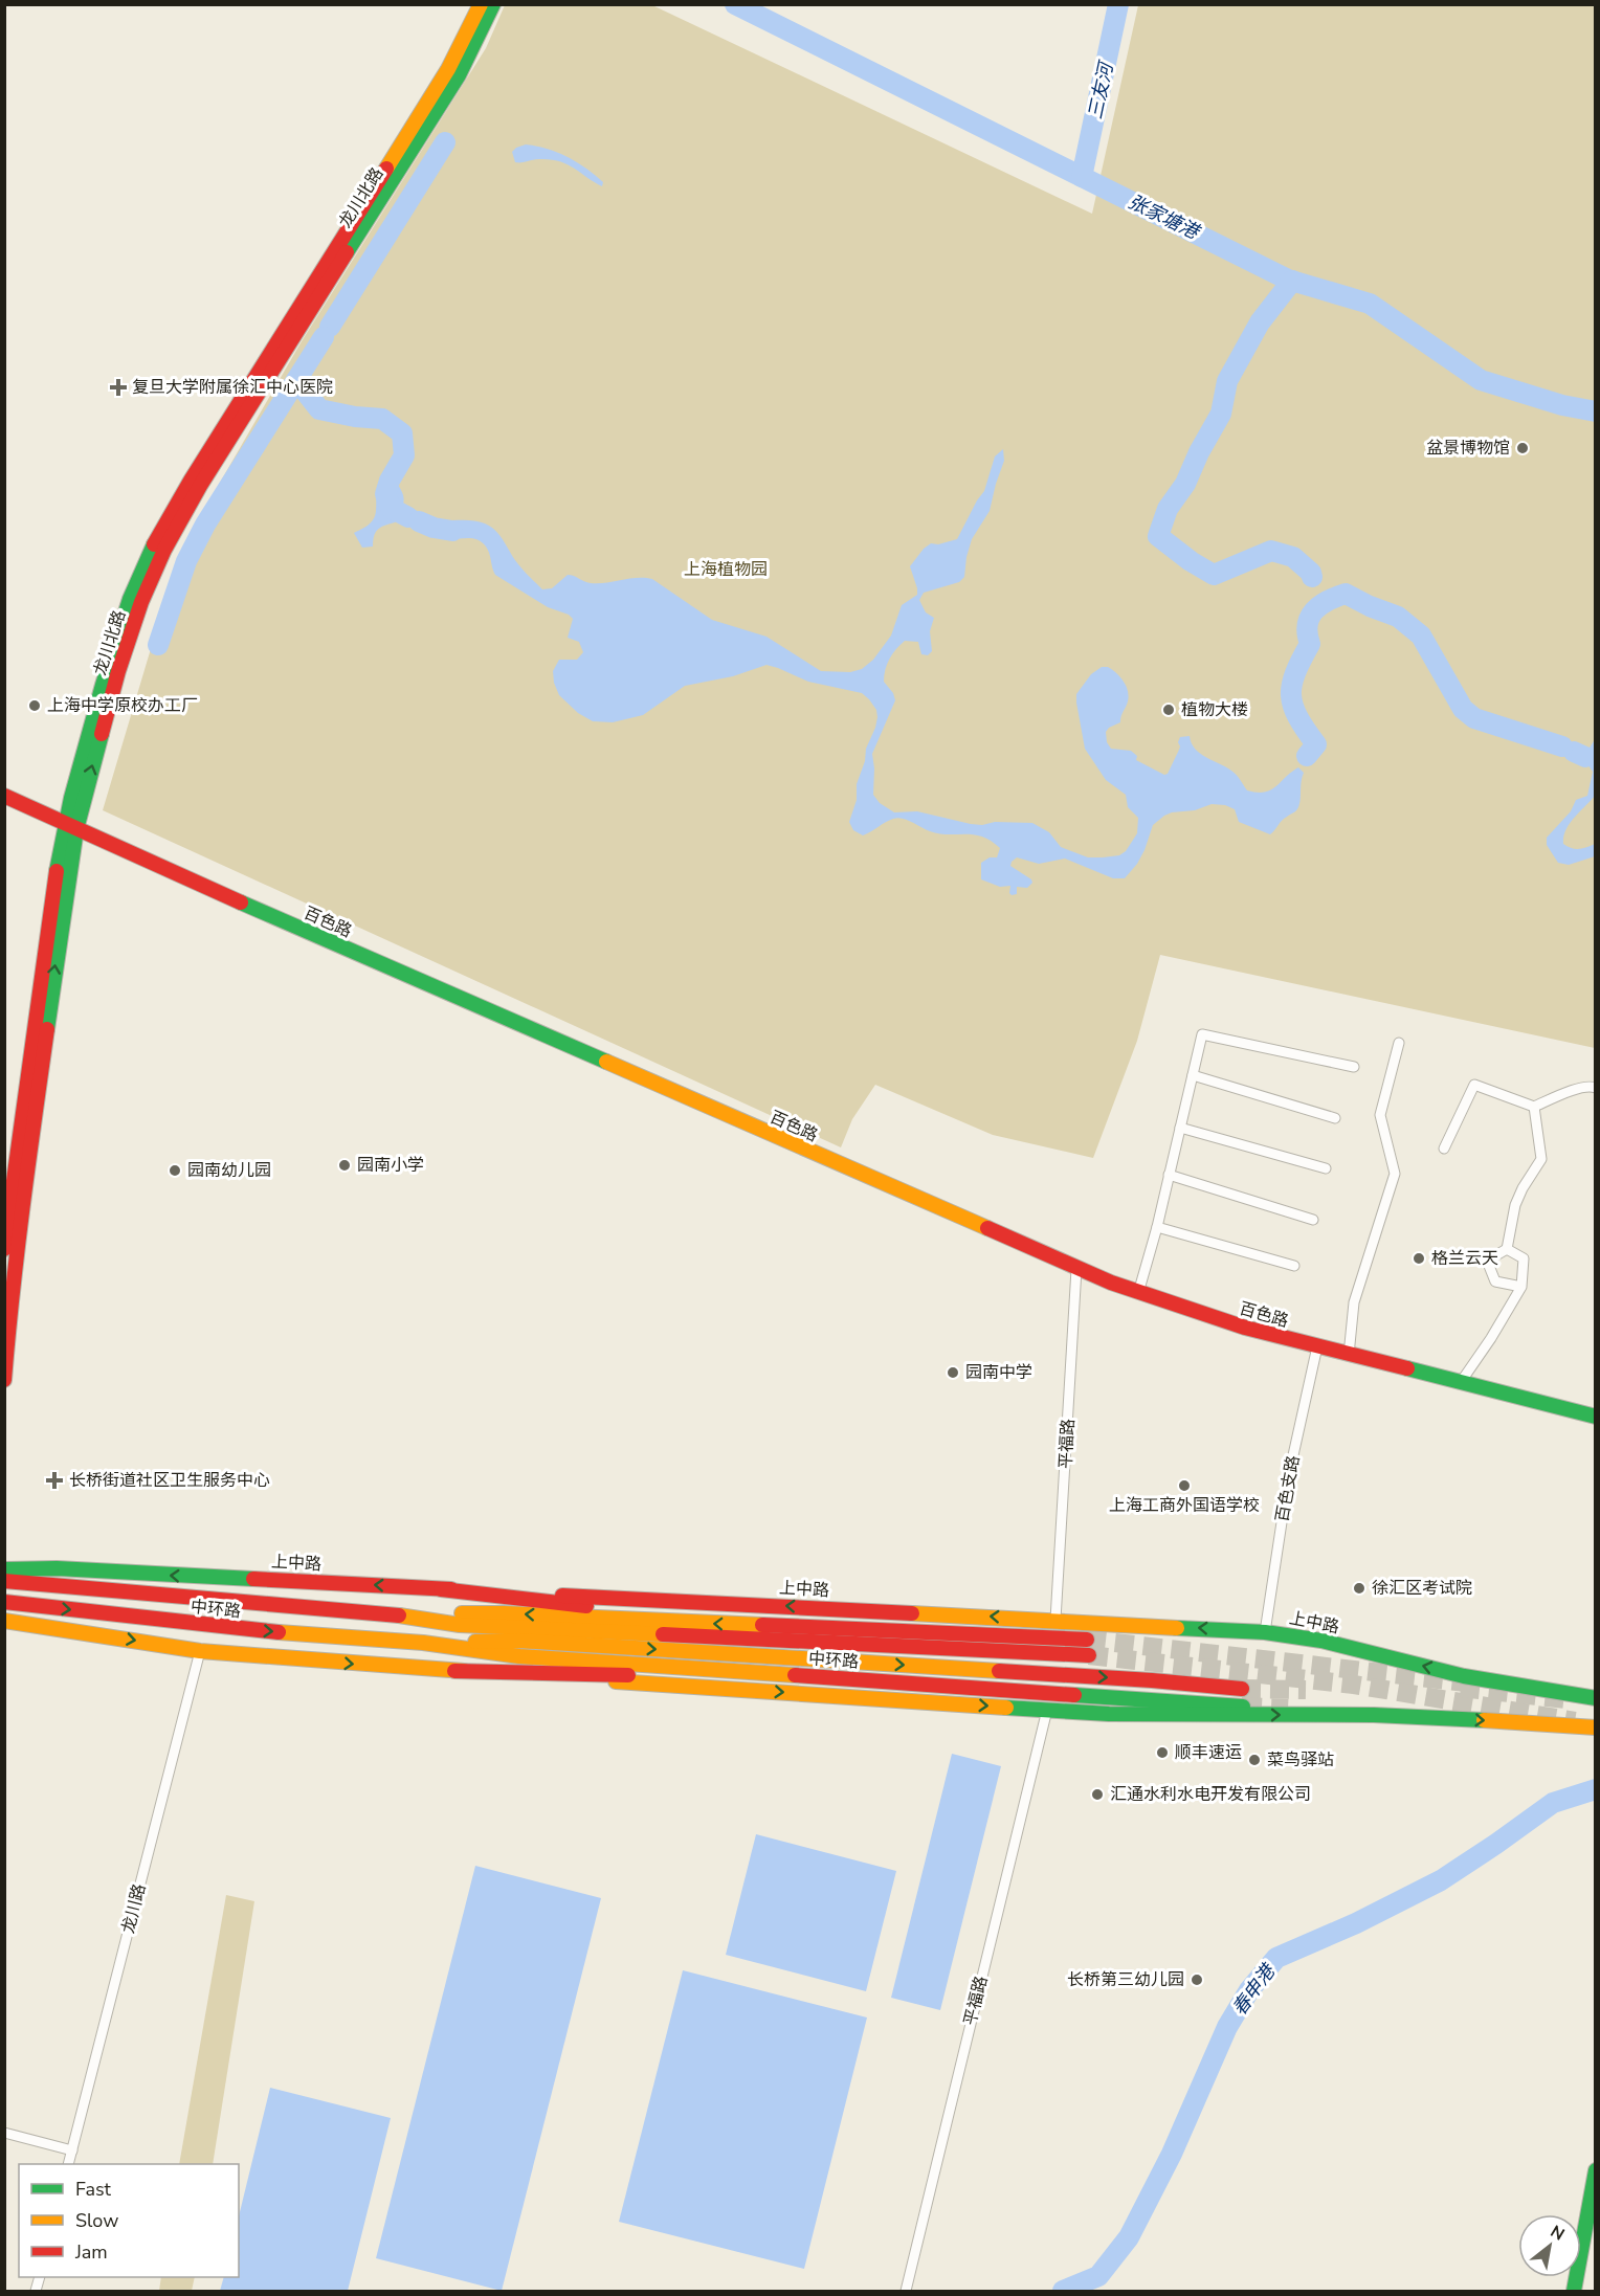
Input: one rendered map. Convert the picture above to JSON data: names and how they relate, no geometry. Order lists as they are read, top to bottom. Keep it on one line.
{"streets":{"main road":["龙川北路","百色路","上中路","中环路"],"street":["平福路","百色支路","龙川路"]},"crossings":[["龙川北路","百色路"],["百色路","平福路"],["百色路","百色支路"],["平福路","上中路"],["百色支路","上中路"]],"water":["三友河","张家塘港","春申港"],"parks":["上海植物园"],"places":{"health":["复旦大学附属徐汇中心医院","长桥街道社区卫生服务中心"],"other":["盆景博物馆","上海中学原校办工厂","植物大楼","园南小学","园南幼儿园","格兰云天","园南中学","上海工商外国语学校","徐汇区考试院","顺丰速运","菜鸟驿站","汇通水利水电开发有限公司","长桥第三幼儿园"]},"legend":["Fast","Slow","Jam"],"north":"top right"}
